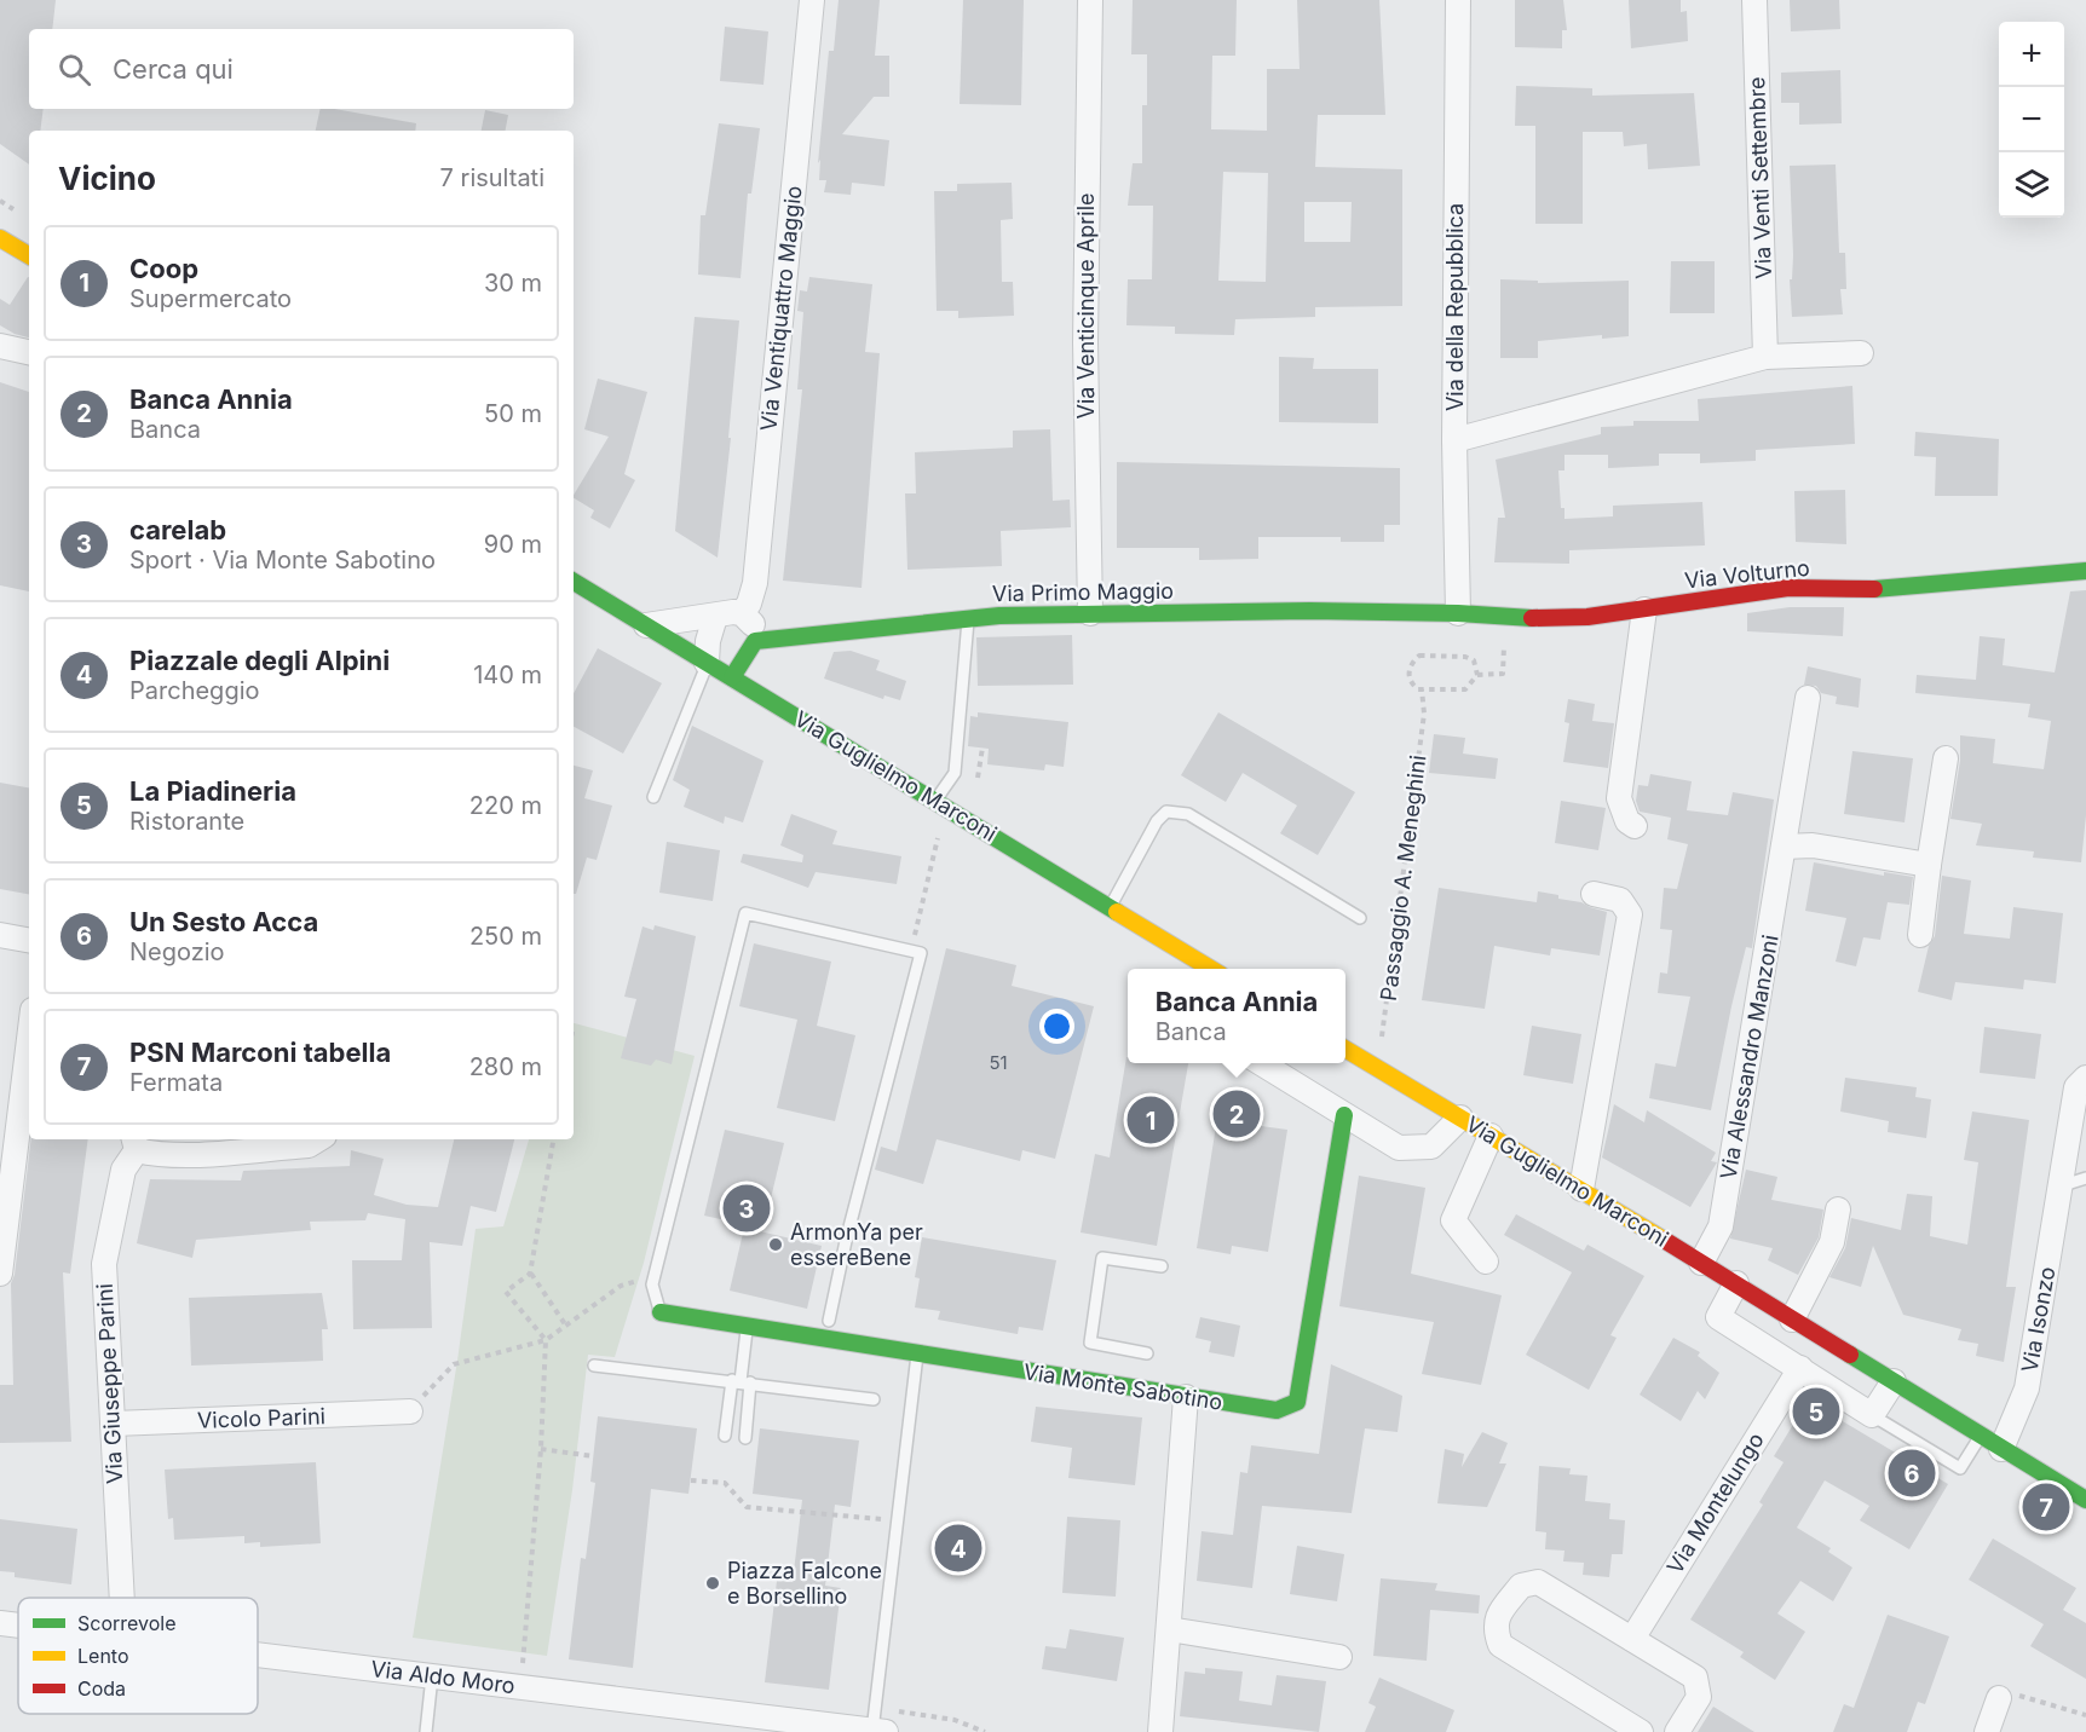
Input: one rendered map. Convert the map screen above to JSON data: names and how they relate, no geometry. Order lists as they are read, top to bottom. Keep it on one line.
{"streets":{"street":["Via Venti Settembre","Via Venticinque Aprile","Via della Repubblica","Via Ventiquattro Maggio","Via Volturno","Via Primo Maggio","Via Guglielmo Marconi","Via Alessandro Manzoni","Via Isonzo","Via Giuseppe Parini","Via Monte Sabotino","Vicolo Parini","Via Montelungo","Via Aldo Moro"],"path":["Passaggio A. Meneghini"]},"crossings":[["Via Venticinque Aprile","Via Primo Maggio"],["Via della Repubblica","Via Volturno"],["Via della Repubblica","Via Primo Maggio"],["Via Ventiquattro Maggio","Via Primo Maggio"],["Via Ventiquattro Maggio","Via Guglielmo Marconi"],["Via Volturno","Via Primo Maggio"],["Via Primo Maggio","Via Guglielmo Marconi"],["Via Guglielmo Marconi","Passaggio A. Meneghini"],["Via Guglielmo Marconi","Via Alessandro Manzoni"],["Via Guglielmo Marconi","Via Isonzo"],["Via Giuseppe Parini","Vicolo Parini"]],"places":["ArmonYa per essereBene","Piazza Falcone e Borsellino"],"house_numbers":["51"],"legend":["Scorrevole","Lento","Coda"],"page":{"map_buttons":["+","−"],"search":"Cerca qui","heading":["Vicino","7 risultati"],"list":[{"mark":"1","name":"Coop","note":"Supermercato","value":"30 m"},{"mark":"2","name":"Banca Annia","note":"Banca","value":"50 m"},{"mark":"3","name":"carelab","note":"Sport · Via Monte Sabotino","value":"90 m"},{"mark":"4","name":"Piazzale degli Alpini","note":"Parcheggio","value":"140 m"},{"mark":"5","name":"La Piadineria","note":"Ristorante","value":"220 m"},{"mark":"6","name":"Un Sesto Acca","note":"Negozio","value":"250 m"},{"mark":"7","name":"PSN Marconi tabella","note":"Fermata","value":"280 m"}],"popup":["Banca Annia","Banca"],"pins":["2","1","3","5","6","7","4"]}}
